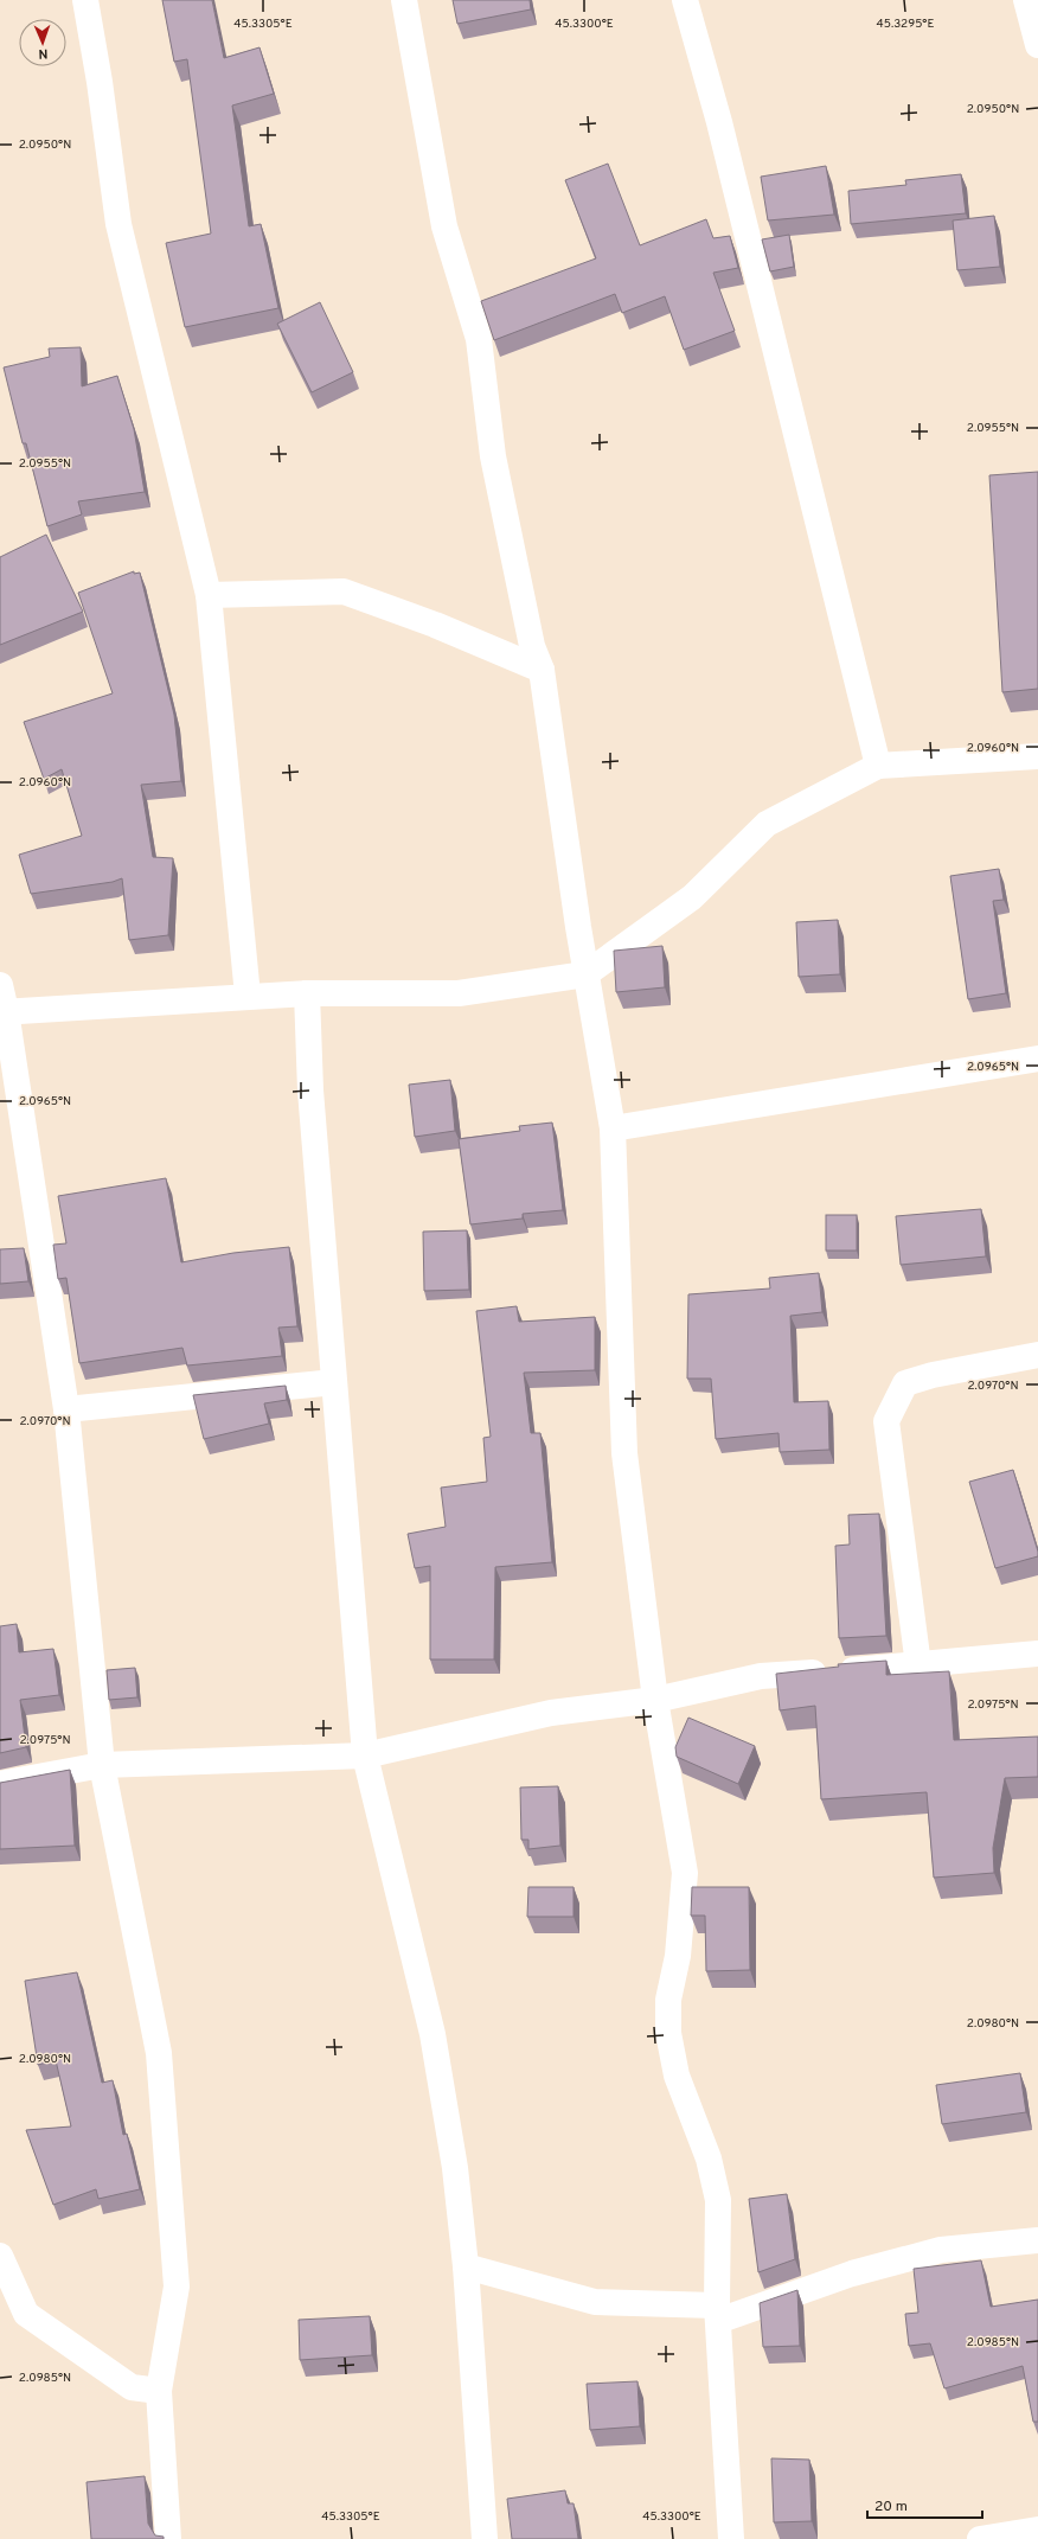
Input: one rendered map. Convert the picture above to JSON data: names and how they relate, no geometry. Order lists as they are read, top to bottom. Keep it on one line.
{"scale_bar":"20 m","north":"bottom","coordinates":["45.3305°E","45.3300°E","45.3295°E","2.0950°N","2.0955°N","2.0960°N","2.0965°N","2.0970°N","2.0975°N","2.0980°N","2.0985°N"]}
